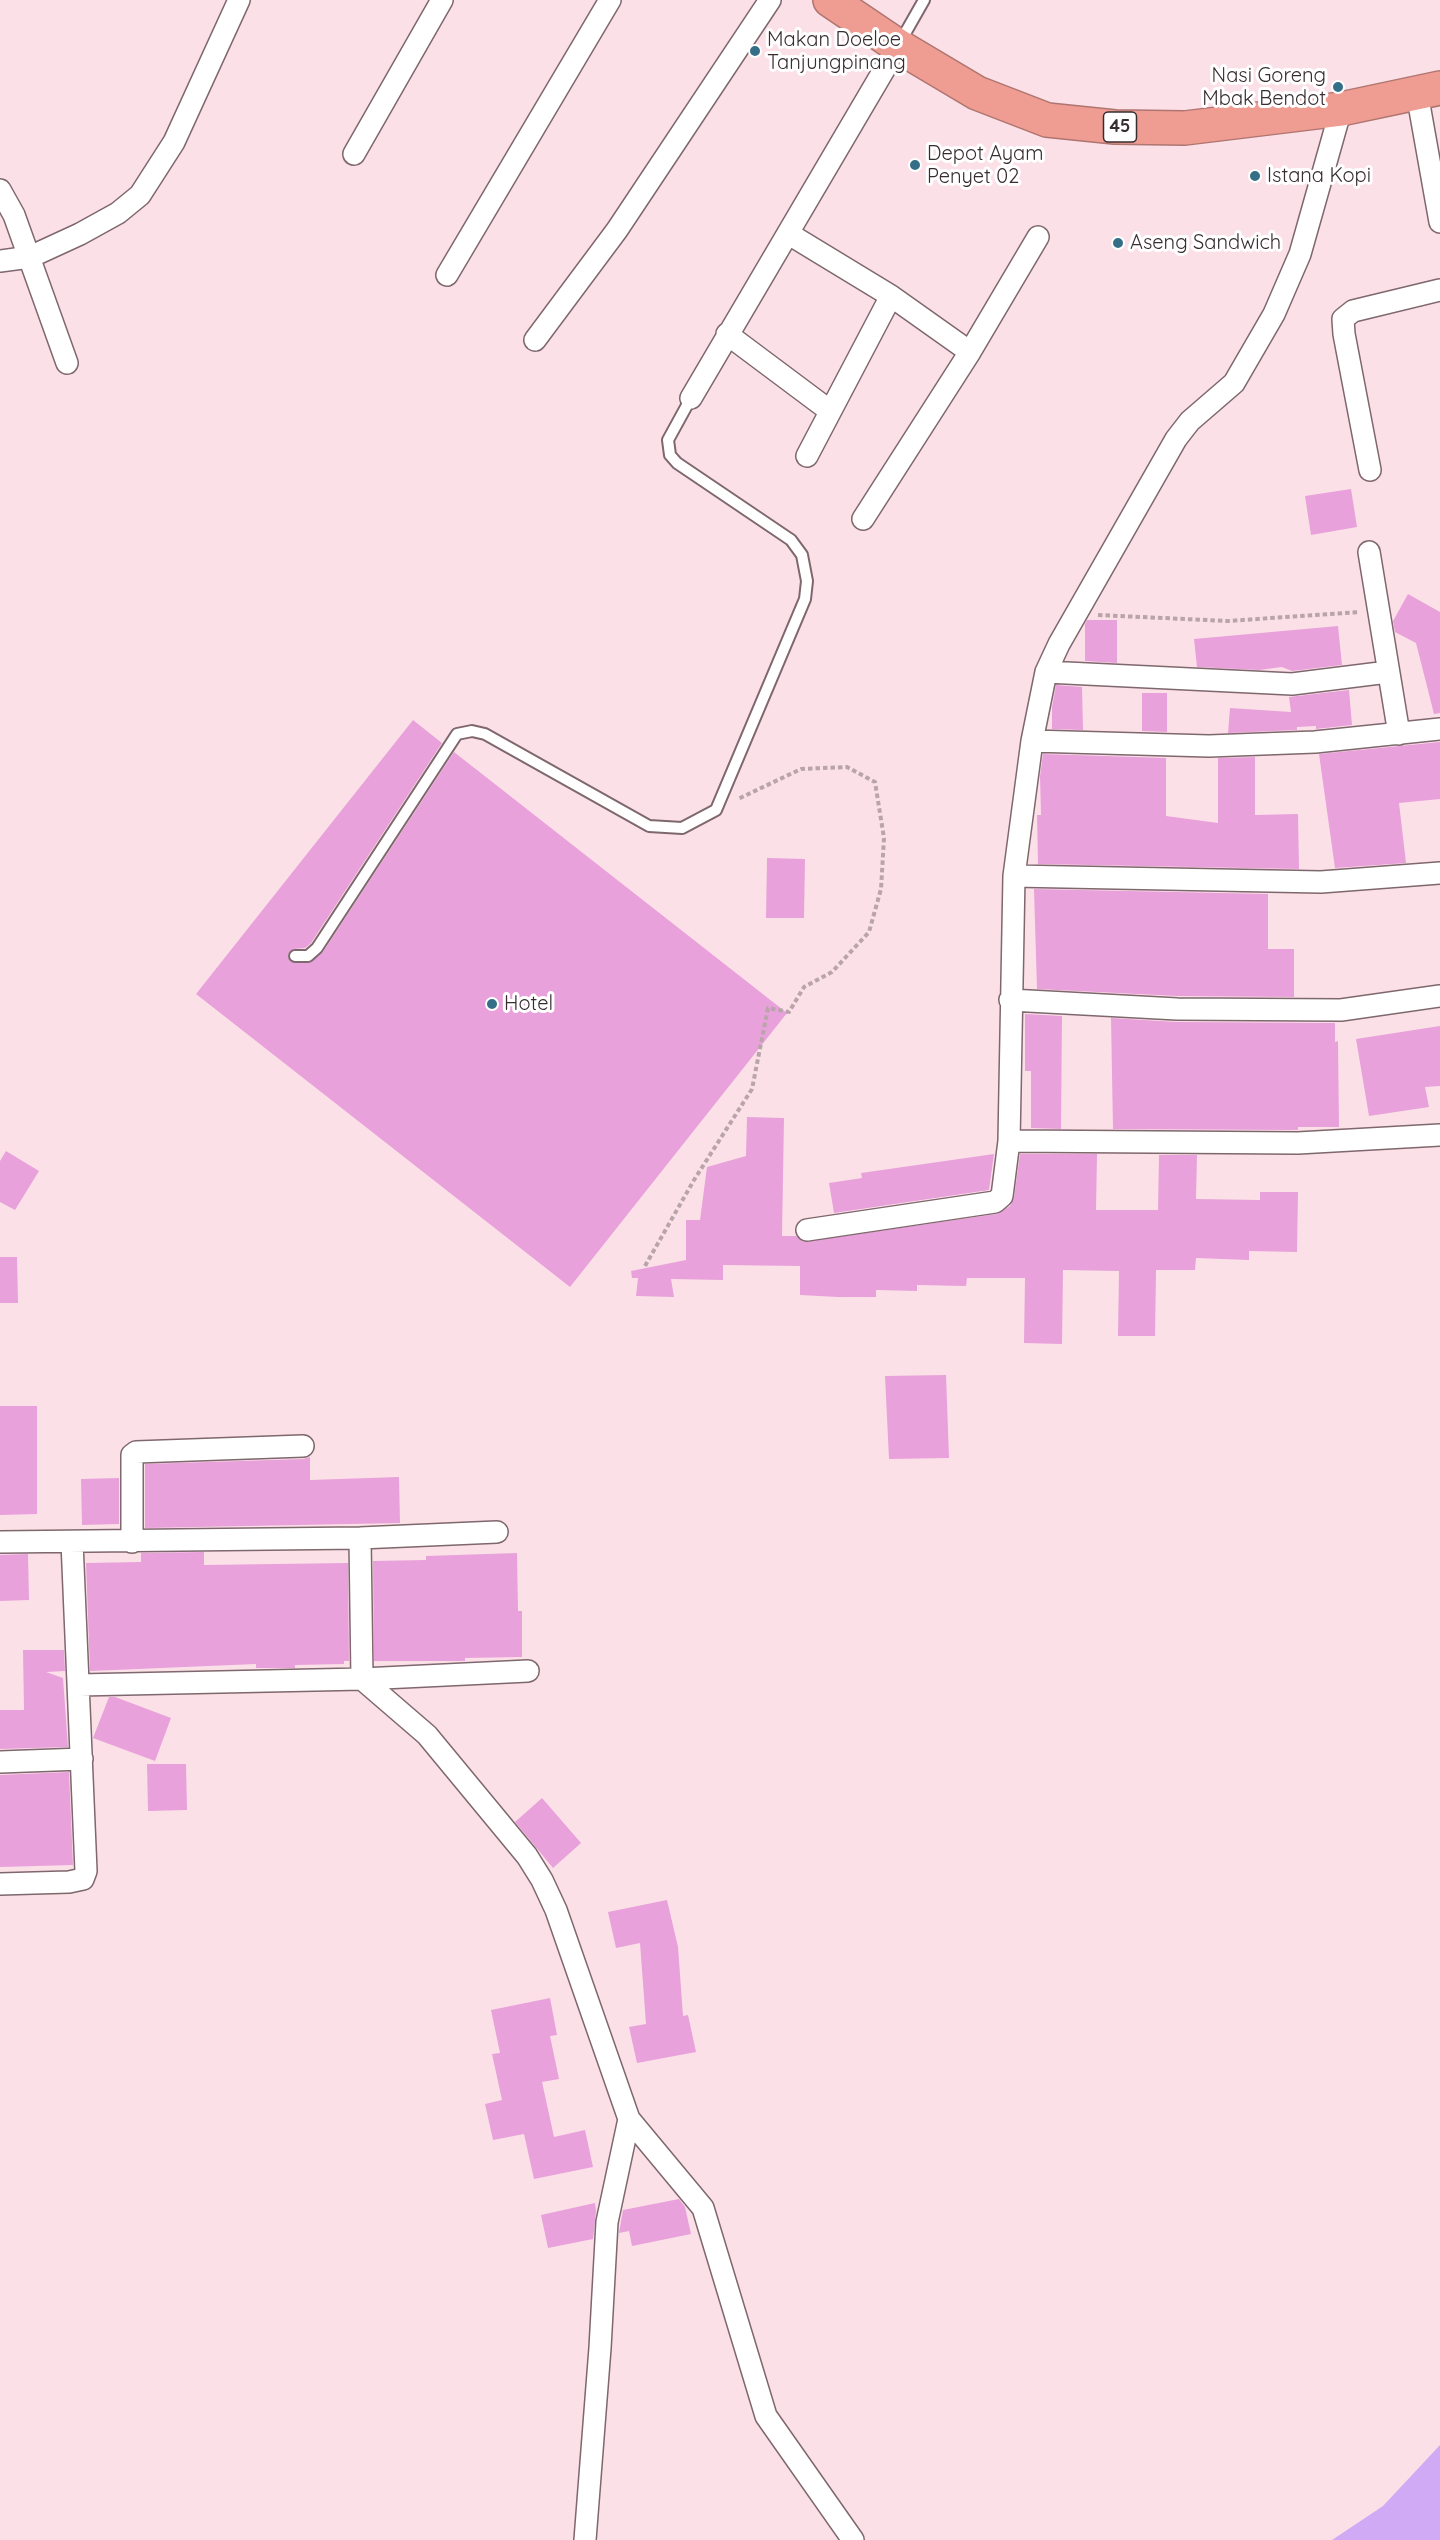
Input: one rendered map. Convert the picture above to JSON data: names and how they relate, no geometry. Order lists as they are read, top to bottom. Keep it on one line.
{"streets":{"highway":["45"]},"places":["Makan Doeloe Tanjungpinang","Nasi Goreng Mbak Bendot","Depot Ayam Penyet 02","Istana Kopi","Aseng Sandwich","Hotel"]}
